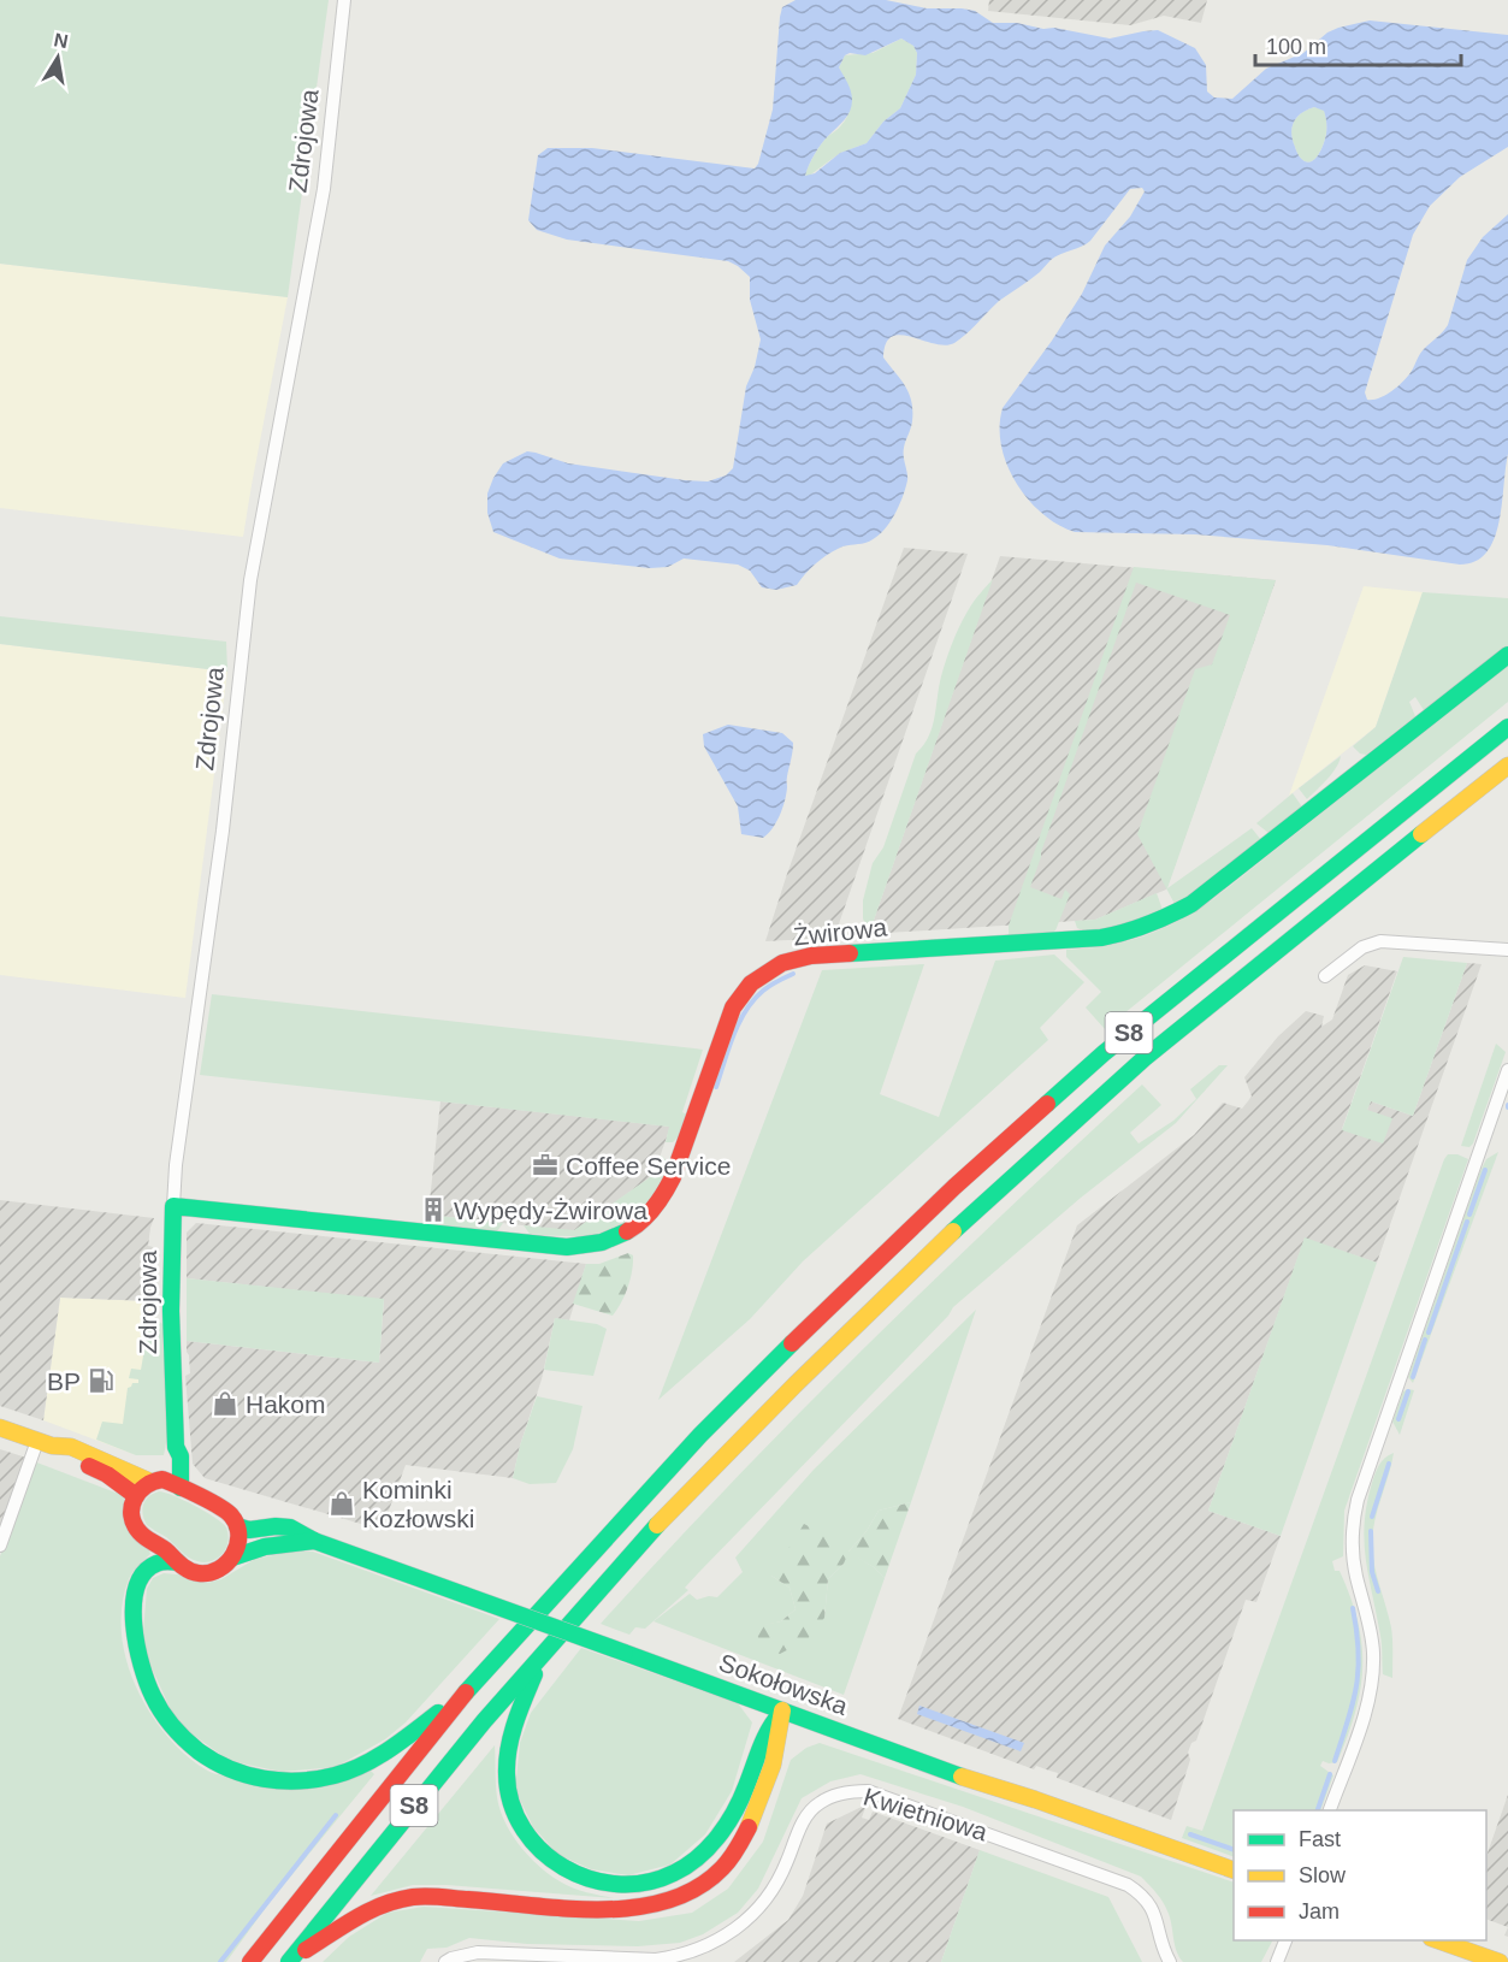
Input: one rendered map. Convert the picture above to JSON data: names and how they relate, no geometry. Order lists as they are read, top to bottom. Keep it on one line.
{"streets":{"main road":["Zdrojowa","Żwirowa","S8","Sokołowska"],"street":["Kwietniowa"]},"crossings":[["Zdrojowa","Żwirowa"],["Zdrojowa","Sokołowska"]],"places":{"office":["Coffee Service"],"building":["Wypędy-Żwirowa"],"fuel station":["BP"],"shop":["Hakom","Kominki Kozłowski"]},"legend":["Fast","Slow","Jam"],"scale_bar":"100 m","north":"top"}
